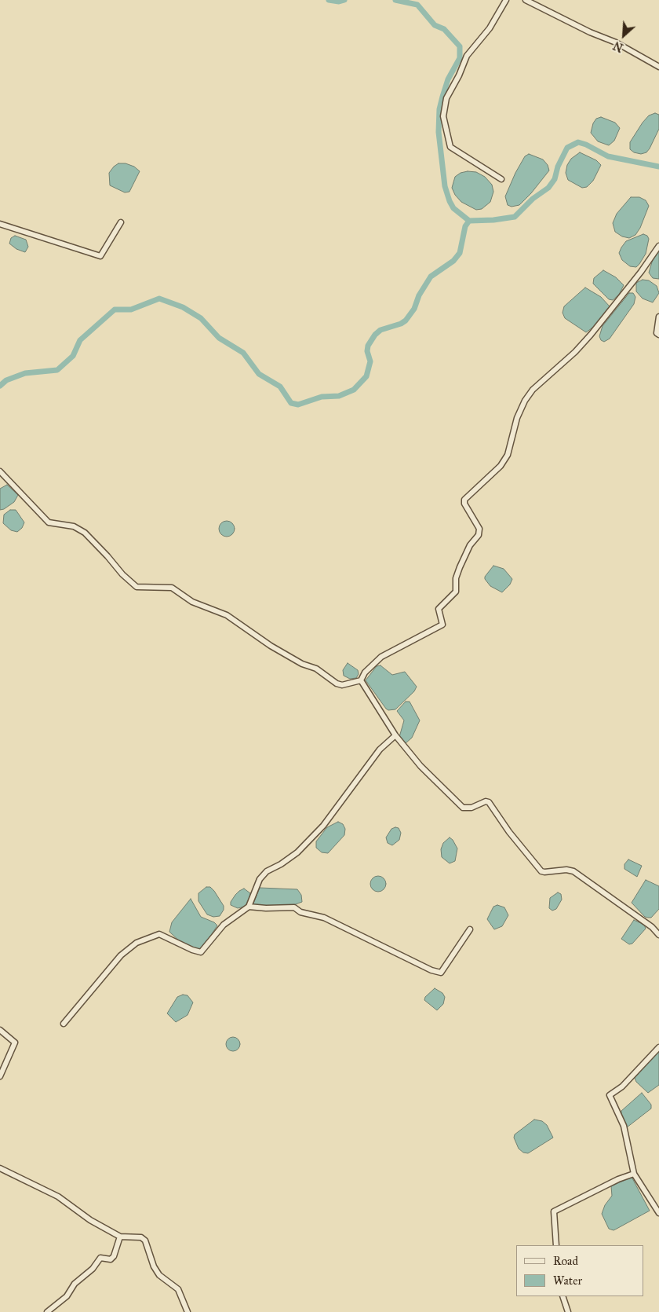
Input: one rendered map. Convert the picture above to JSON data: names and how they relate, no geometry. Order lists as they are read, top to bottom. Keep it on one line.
{"legend":["Road","Water"],"north":"bottom left"}
